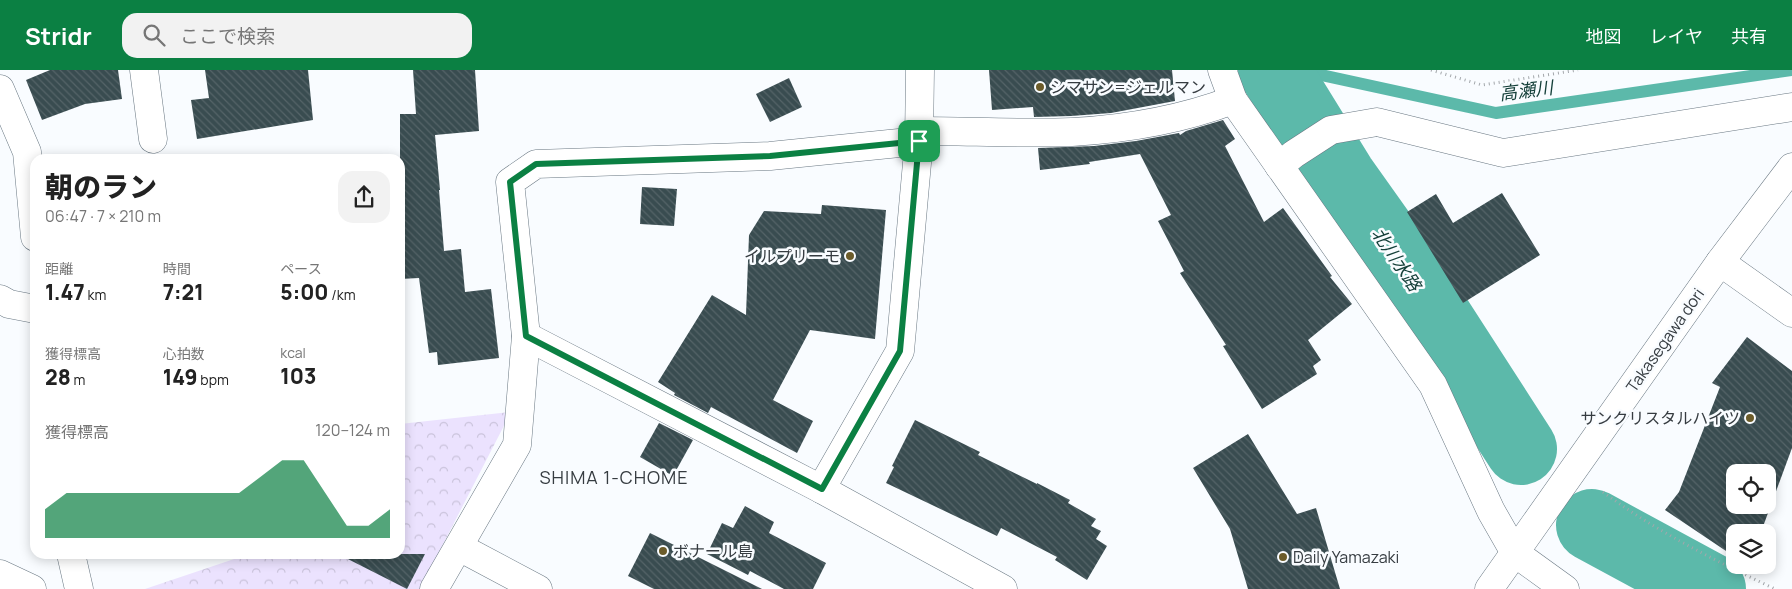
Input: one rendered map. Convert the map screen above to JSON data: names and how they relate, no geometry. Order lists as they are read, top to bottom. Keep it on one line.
{"streets":{"street":["Takasegawa dori"]},"districts":["SHIMA 1-CHOME"],"water":["高瀬川","北川水路"],"places":["シマサン=ジェルマン","イルプリーモ","サンクリスタルハイツ","ボナール島","Daily Yamazaki"],"page":{"header":"Stridr","search":"ここで検索","nav":["地図","レイヤ","共有"],"heading":["朝のラン","06:47 · 7 × 210 m"],"stats":[["距離","1.47 km"],["時間","7:21"],["ペース","5:00 /km"],["獲得標高","28 m"],["心拍数","149 bpm"],["kcal","103"]],"chart":["獲得標高","120–124 m"]}}
